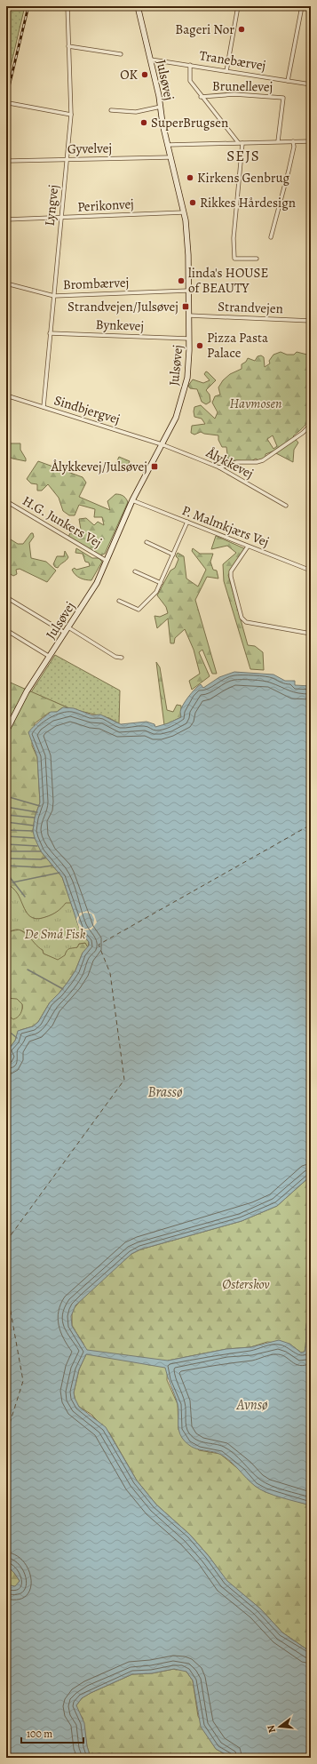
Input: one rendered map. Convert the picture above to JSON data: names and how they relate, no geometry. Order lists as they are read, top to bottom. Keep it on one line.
{"streets":{"street":["Tranebærvej","Julsøvej","Brunellevej","Gyvelvej","Lyngvej","Perikonvej","Brombærvej","Strandvejen","Bynkevej","Sindbjergvej","Ålykkevej","H.G. Junkers Vej","P. Malmkjærs Vej"]},"crossings":[["Tranebærvej","Julsøvej"],["Julsøvej","Gyvelvej"],["Julsøvej","Perikonvej"],["Julsøvej","Brombærvej"],["Julsøvej","Strandvejen"],["Julsøvej","Bynkevej"],["Julsøvej","Sindbjergvej"],["Julsøvej","Ålykkevej"],["Julsøvej","H.G. Junkers Vej"],["Julsøvej","P. Malmkjærs Vej"],["Gyvelvej","Lyngvej"],["Lyngvej","Perikonvej"],["Lyngvej","Brombærvej"],["Lyngvej","Bynkevej"],["Lyngvej","Sindbjergvej"],["Sindbjergvej","Ålykkevej"]],"districts":["SEJS"],"water":["Brassø","Avnsø"],"parks":["Havmosen","De Små Fisk","Østerskov"],"places":{"other":["Bageri Nor","OK","SuperBrugsen","Kirkens Genbrug","Rikkes Hårdesign","linda's HOUSE of BEAUTY","Pizza Pasta Palace"],"transit":["Strandvejen/Julsøvej","Ålykkevej/Julsøvej"]},"scale_bar":"100 m","north":"left"}
